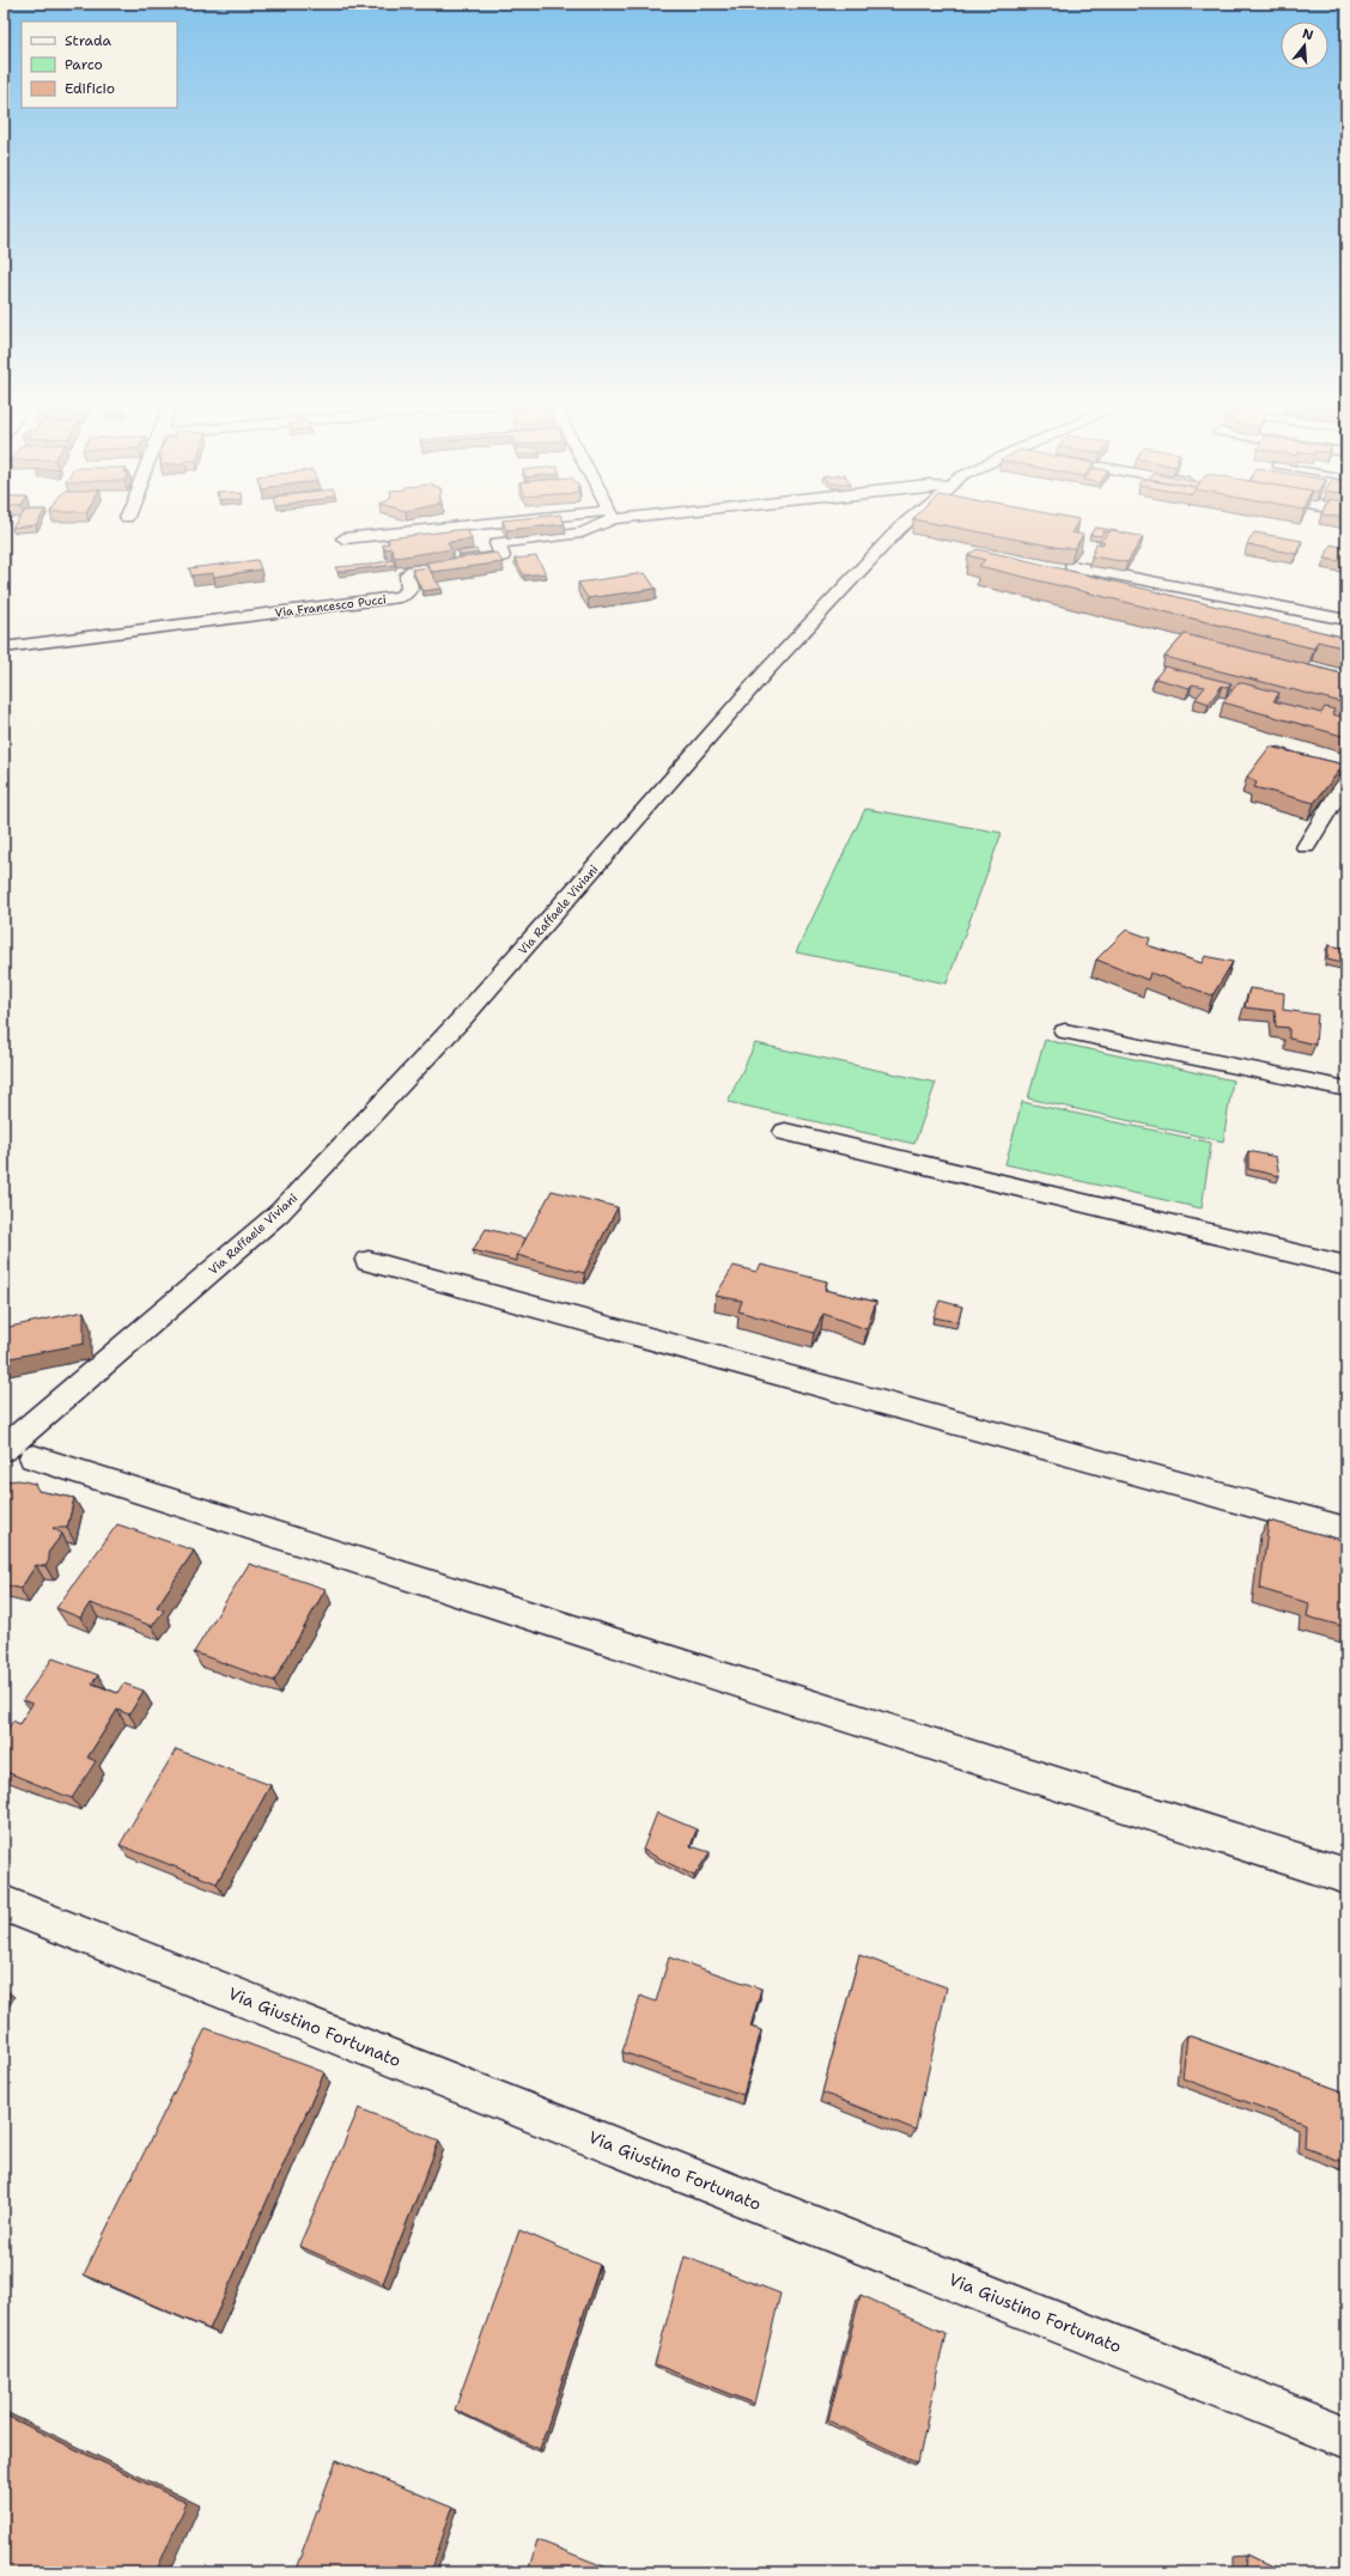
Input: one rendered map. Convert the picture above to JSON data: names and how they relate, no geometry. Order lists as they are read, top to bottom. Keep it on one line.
{"streets":{"street":["Via Francesco Pucci","Via Raffaele Viviani","Via Giustino Fortunato"]},"legend":["Strada","Parco","Edificio"],"north":"top"}
